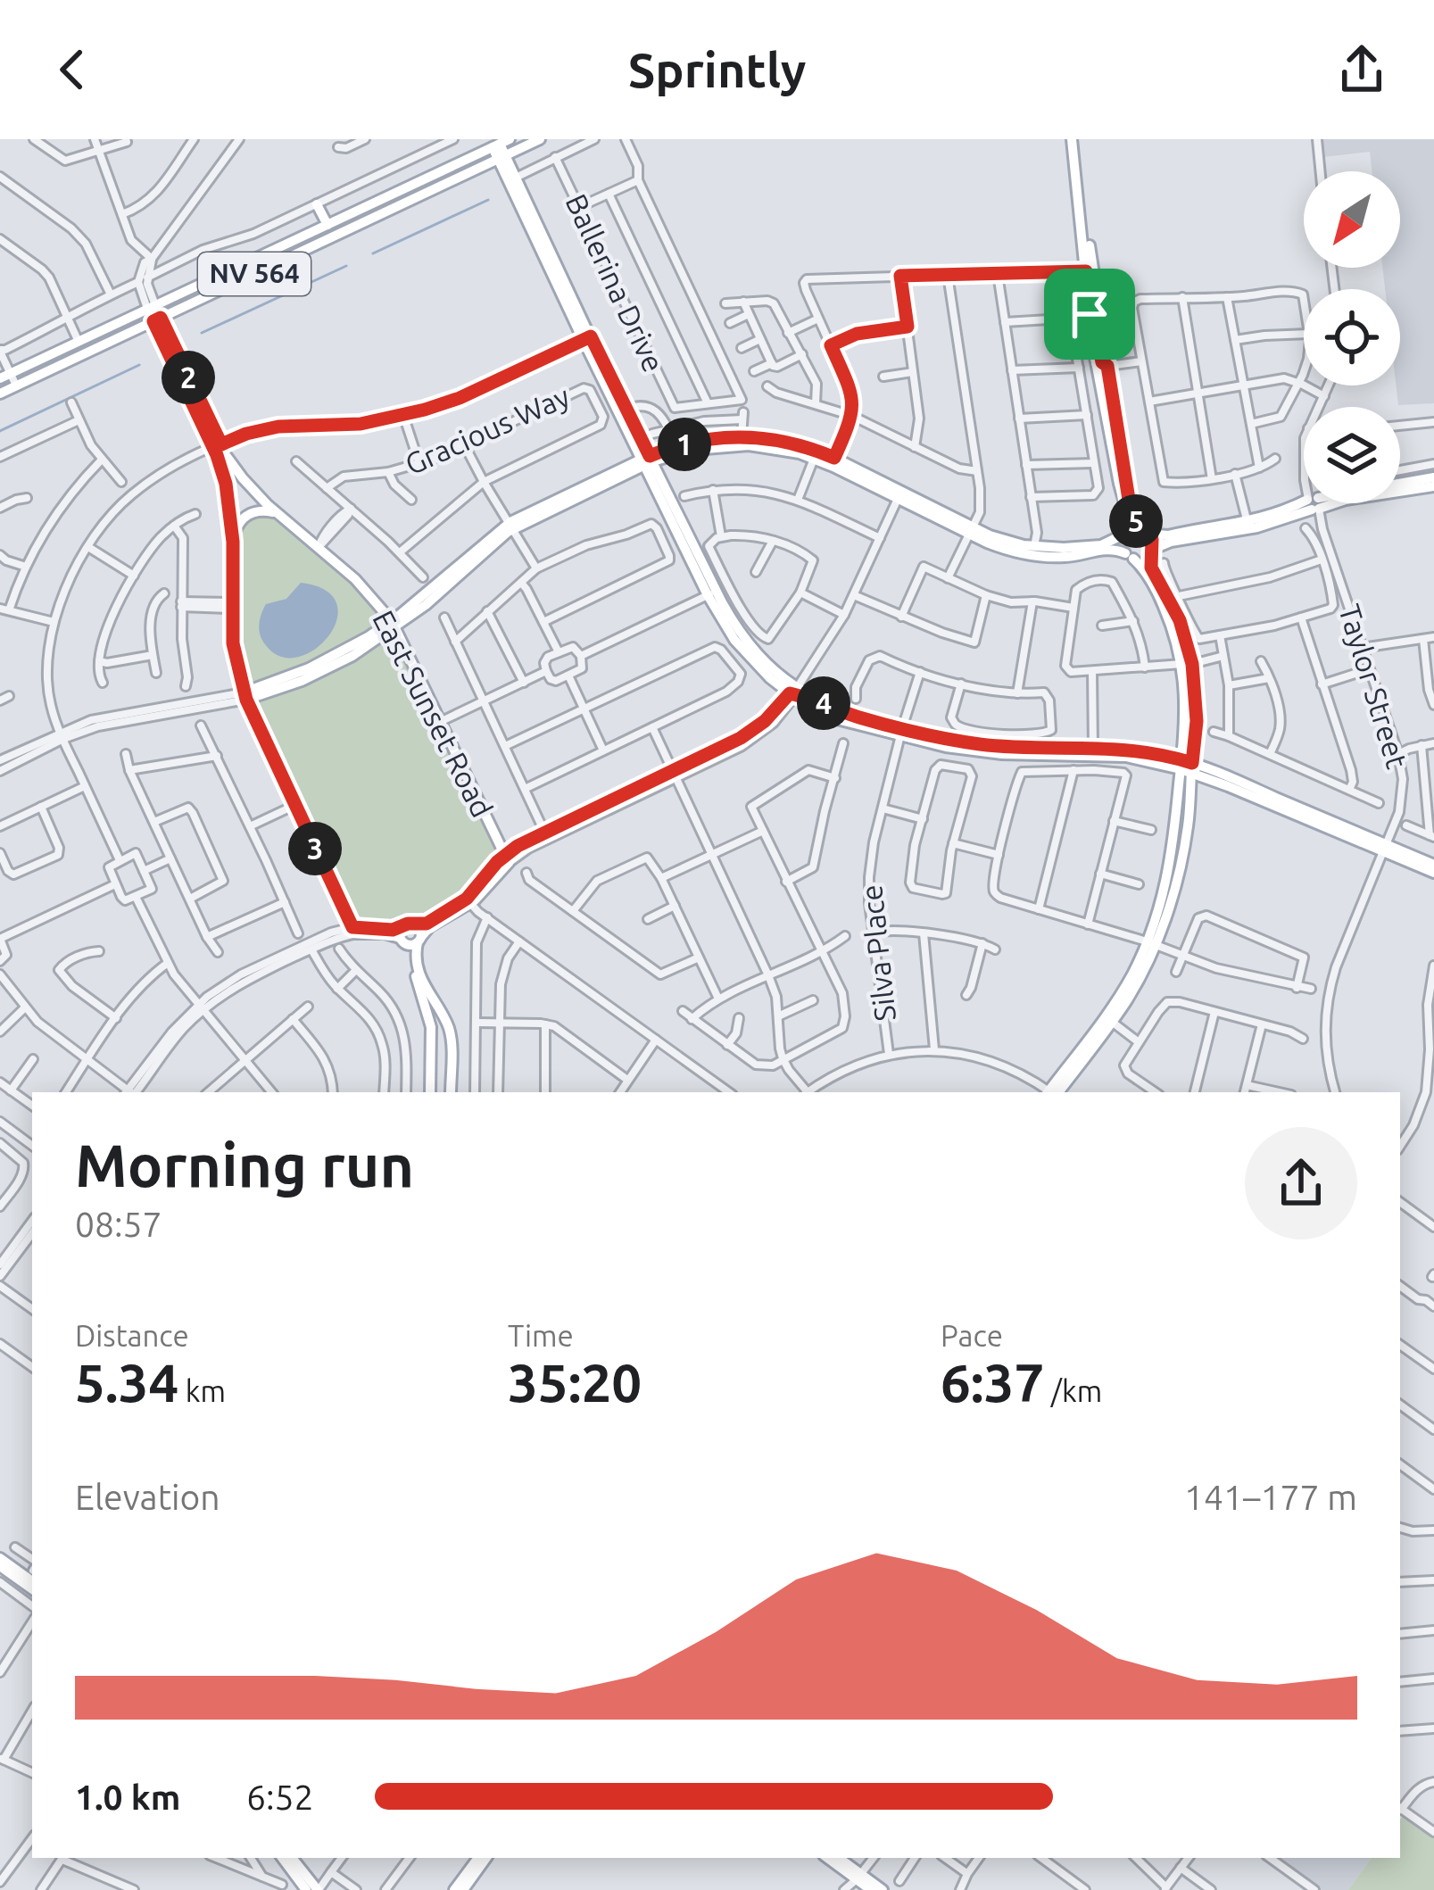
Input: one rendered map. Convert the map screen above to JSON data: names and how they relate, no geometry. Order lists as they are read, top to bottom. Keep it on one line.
{"streets":{"main road":["NV 564","East Sunset Road"],"street":["Ballerina Drive","Gracious Way","Taylor Street","Silva Place"]},"crossings":[["NV 564","East Sunset Road"]],"north":"bottom left","page":{"header":"Sprintly","pins":["2","1","5","4","3"],"heading":["Morning run","08:57"],"stats":[["Distance","5.34 km"],["Time","35:20"],["Pace","6:37 /km"]],"chart":["Elevation","141–177 m"],"list":[{"name":"1.0 km","note":"6:52"}]}}
